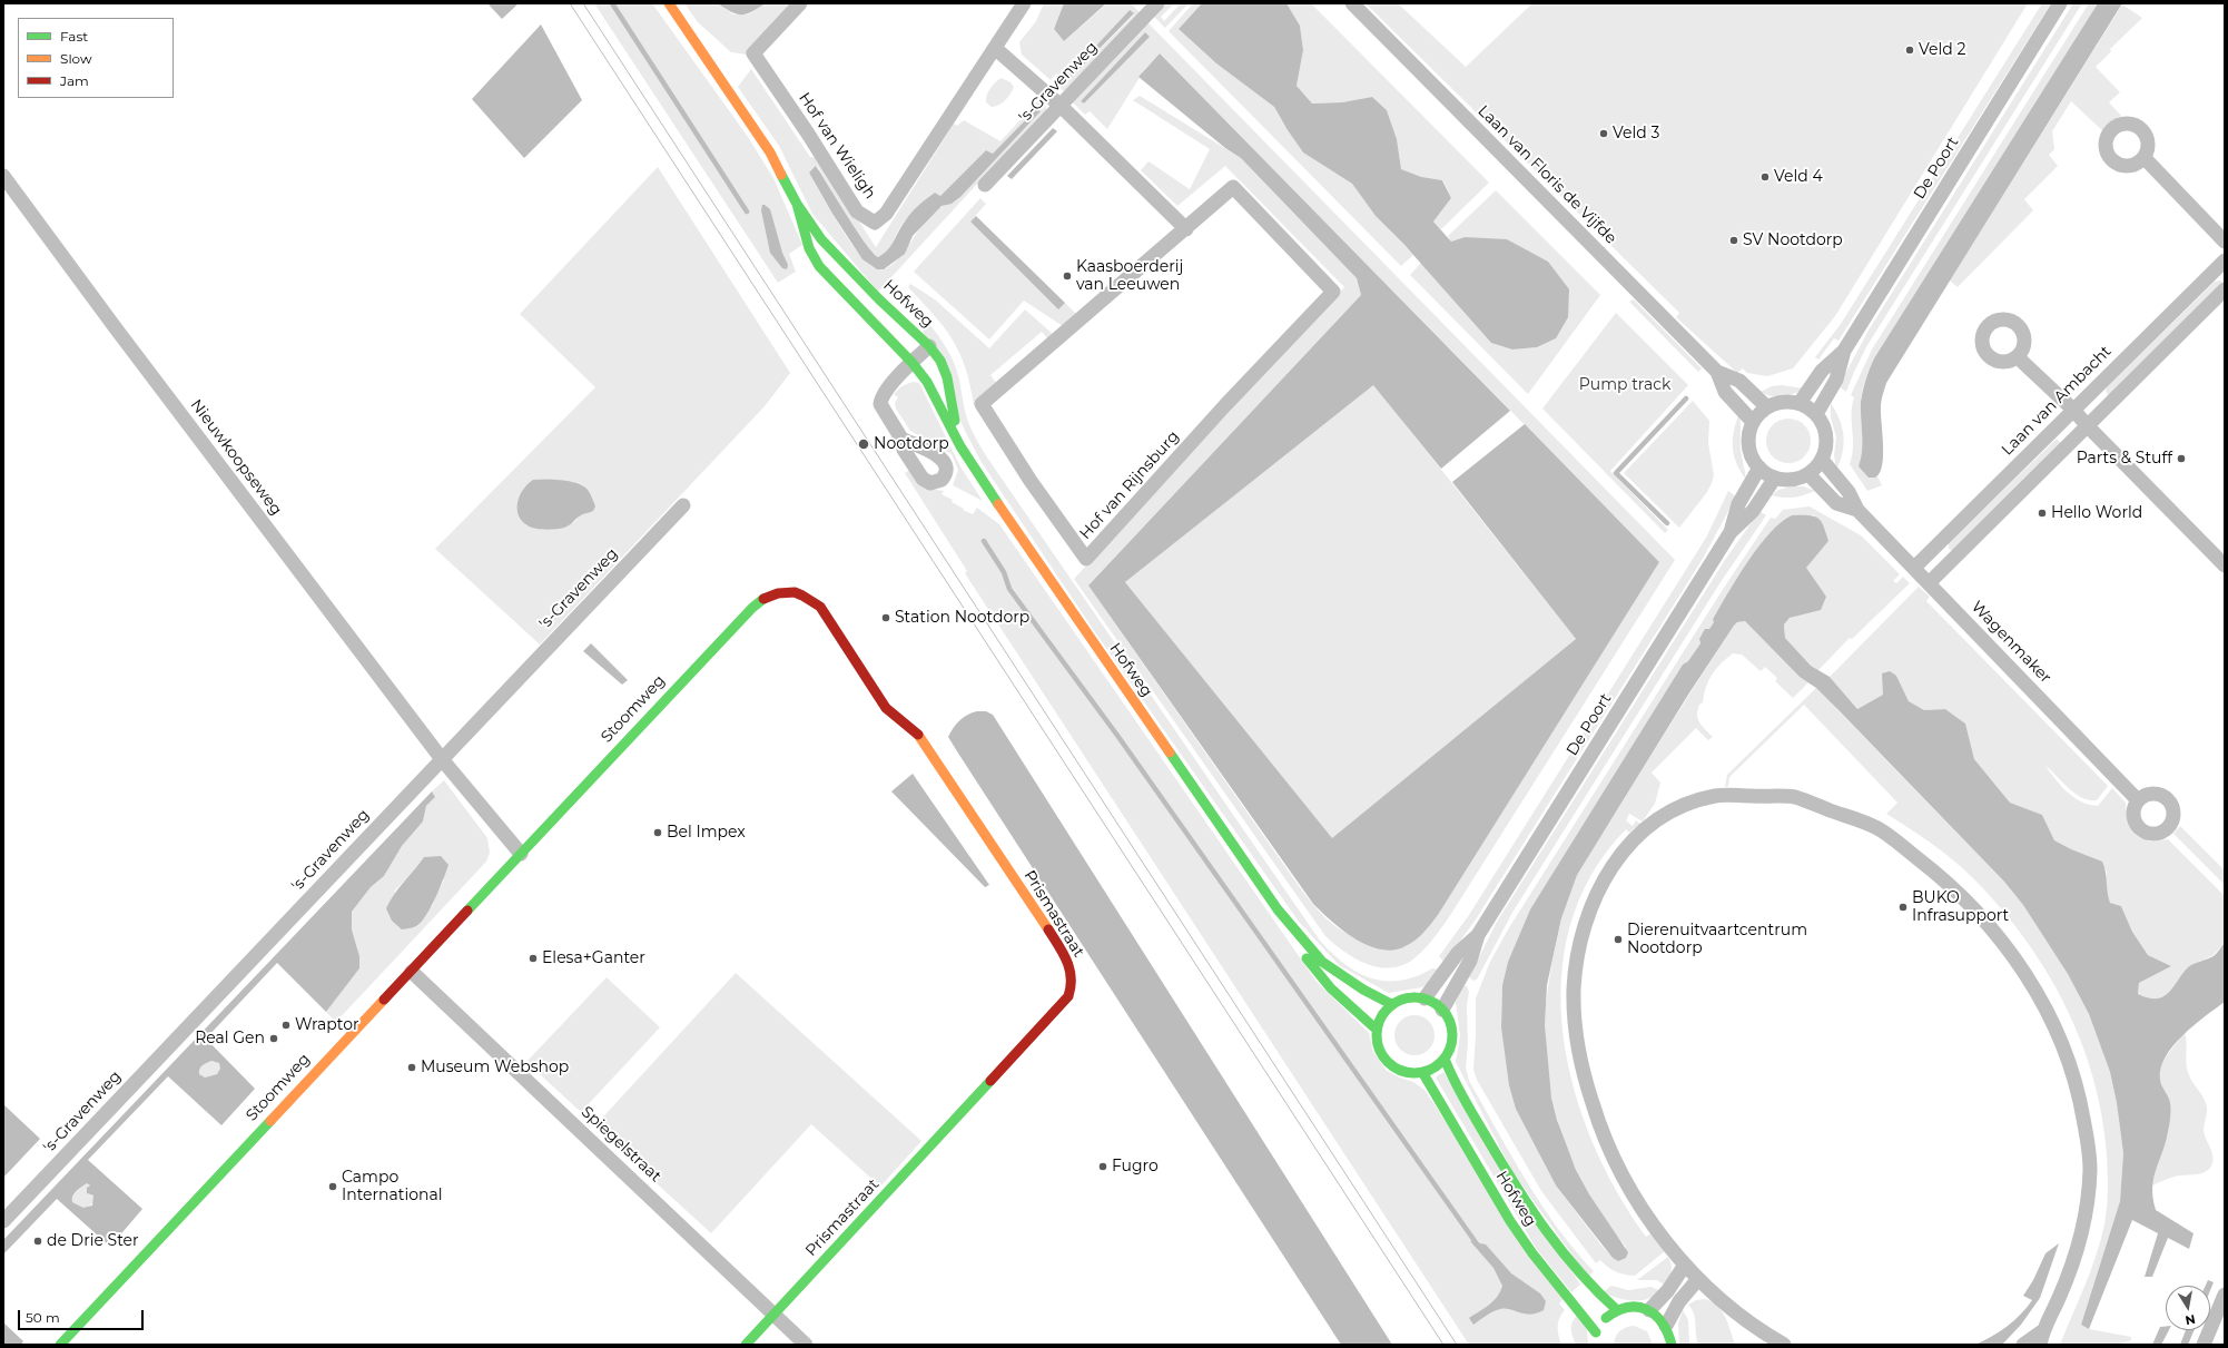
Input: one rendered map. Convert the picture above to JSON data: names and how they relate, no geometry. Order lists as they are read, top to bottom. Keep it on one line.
{"streets":{"main road":["Hofweg","Stoomweg","Prismastraat"],"street":["'s-Gravenweg","Hof van Wieligh","De Poort","Laan van Floris de Vijfde","Laan van Ambacht","Nieuwkoopseweg","Hof van Rijnsburg","Wagenmaker","Spiegelstraat"]},"crossings":[["'s-Gravenweg","Nieuwkoopseweg"],["De Poort","Laan van Floris de Vijfde"],["De Poort","Hofweg"],["De Poort","Wagenmaker"],["Laan van Floris de Vijfde","Wagenmaker"],["Laan van Ambacht","Wagenmaker"],["Stoomweg","Prismastraat"],["Stoomweg","Spiegelstraat"],["Prismastraat","Spiegelstraat"]],"parks":["Pump track"],"places":["Veld 2","Veld 3","Veld 4","SV Nootdorp","Kaasboerderij van Leeuwen","Nootdorp","Parts & Stuff","Hello World","Station Nootdorp","Bel Impex","BUKO Infrasupport","Dierenuitvaartcentrum Nootdorp","Elesa+Ganter","Wraptor","Real Gen","Museum Webshop","Fugro","Campo International","de Drie Ster"],"legend":["Fast","Slow","Jam"],"scale_bar":"50 m","north":"bottom"}
